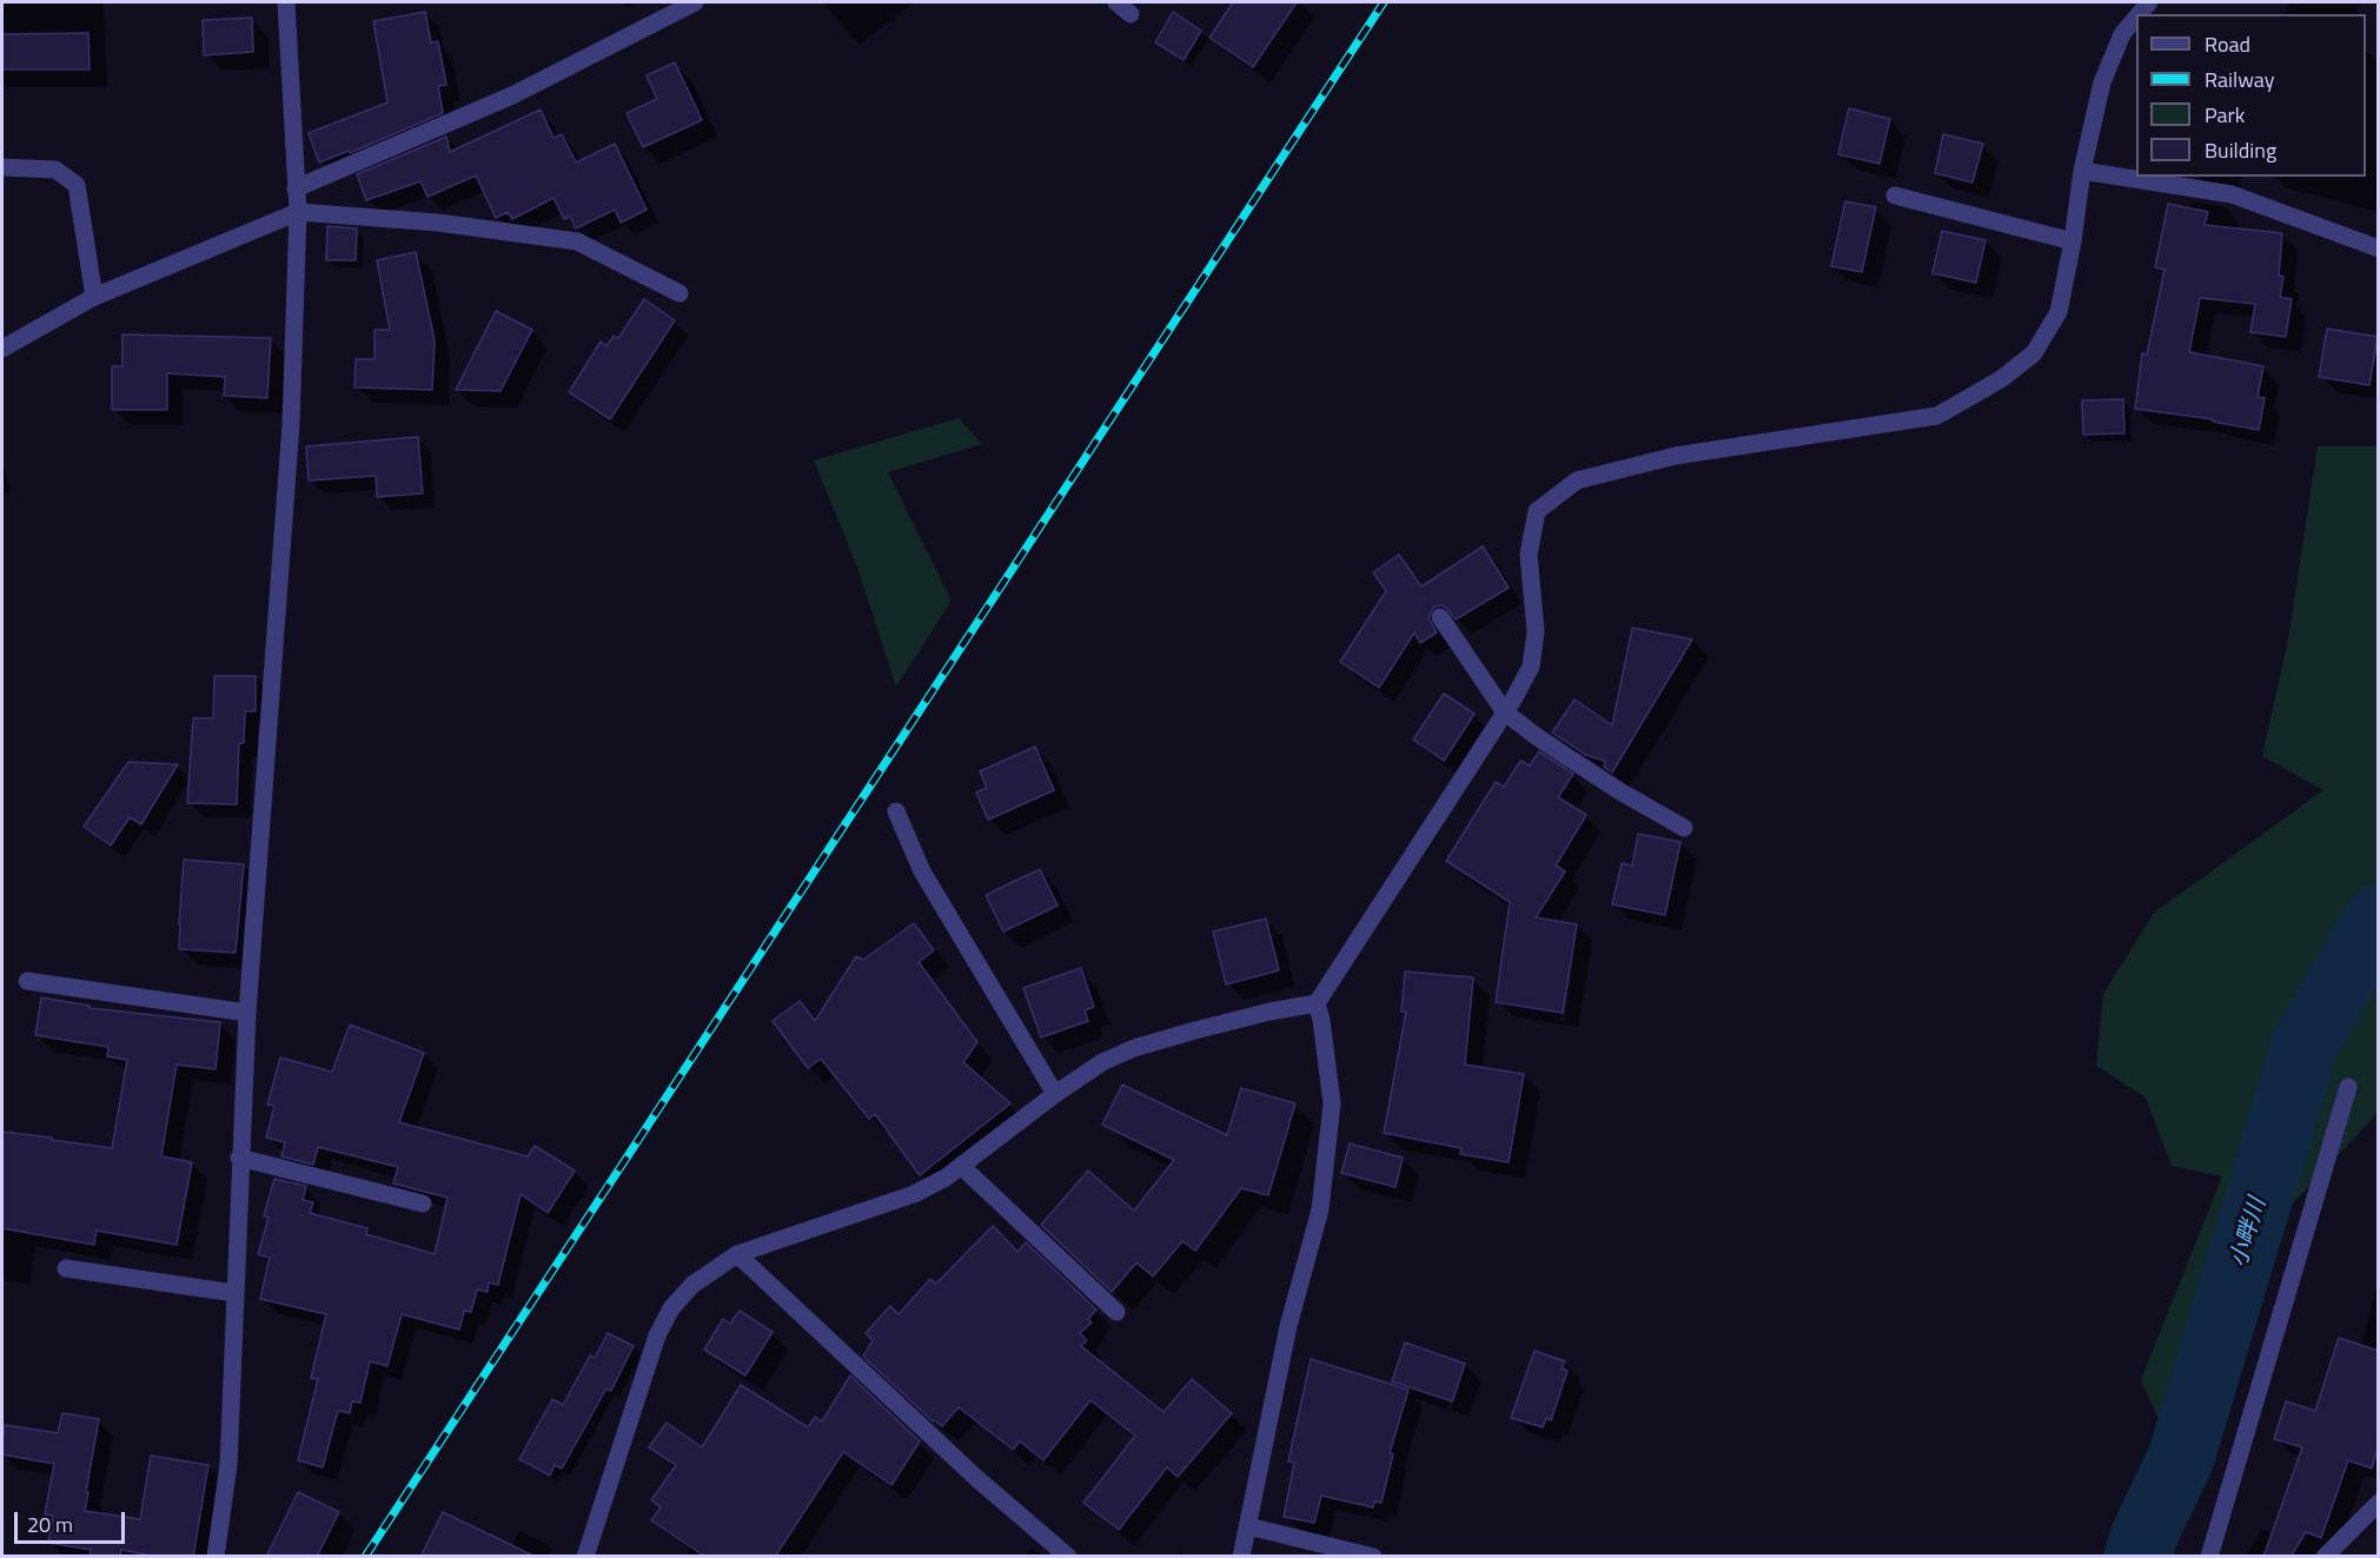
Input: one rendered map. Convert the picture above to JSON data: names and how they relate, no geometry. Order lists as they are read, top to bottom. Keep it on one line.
{"water":["小畔川"],"legend":["Road","Railway","Park","Building"],"scale_bar":"20 m"}
